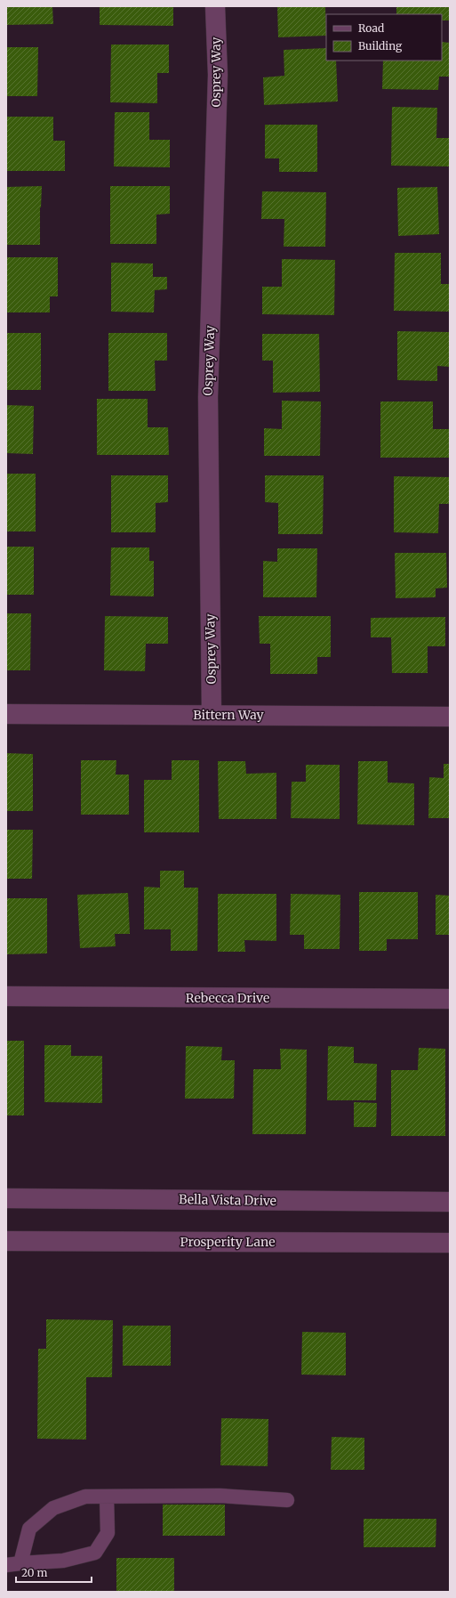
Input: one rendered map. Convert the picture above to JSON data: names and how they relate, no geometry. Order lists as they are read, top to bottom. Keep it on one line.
{"streets":{"street":["Osprey Way","Bittern Way","Rebecca Drive","Bella Vista Drive","Prosperity Lane"]},"crossings":[["Osprey Way","Bittern Way"]],"legend":["Road","Building"],"scale_bar":"20 m"}
